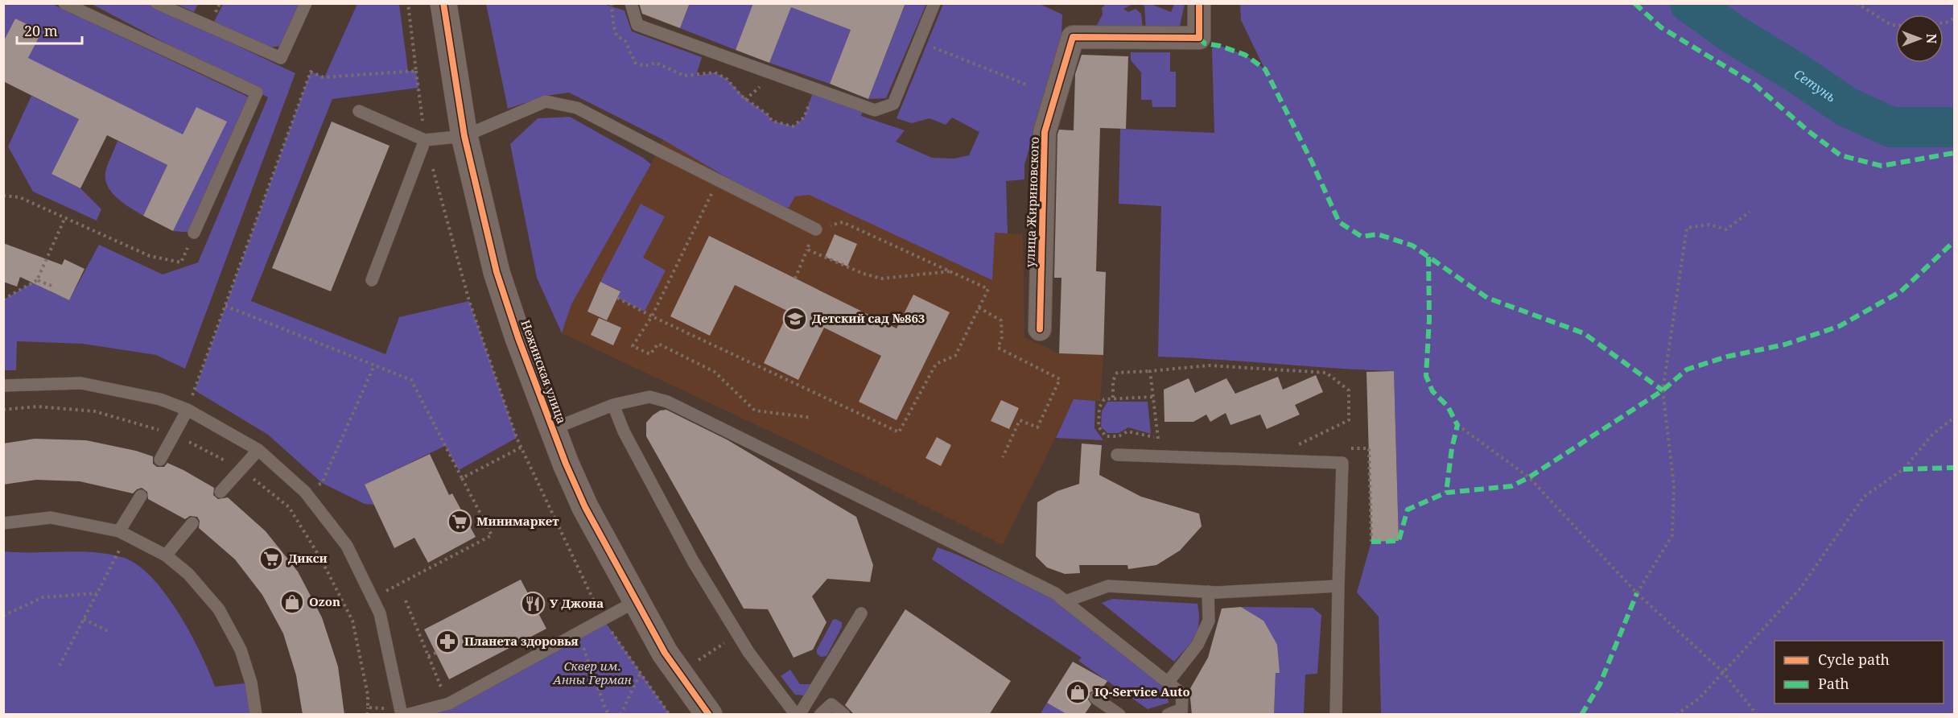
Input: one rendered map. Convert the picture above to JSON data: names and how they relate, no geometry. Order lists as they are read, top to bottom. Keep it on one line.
{"streets":{"street":["улица Жириновского","Нежинская улица"]},"water":["Сетунь"],"parks":["Сквер им. Анны Герман"],"places":{"school or university":["Детский сад №863"],"supermarket":["Минимаркет","Дикси"],"shop":["Ozon","IQ-Service Auto"],"restaurant":["У Джона"],"pharmacy":["Планета здоровья"]},"legend":["Cycle path","Path"],"scale_bar":"20 m","north":"right"}
